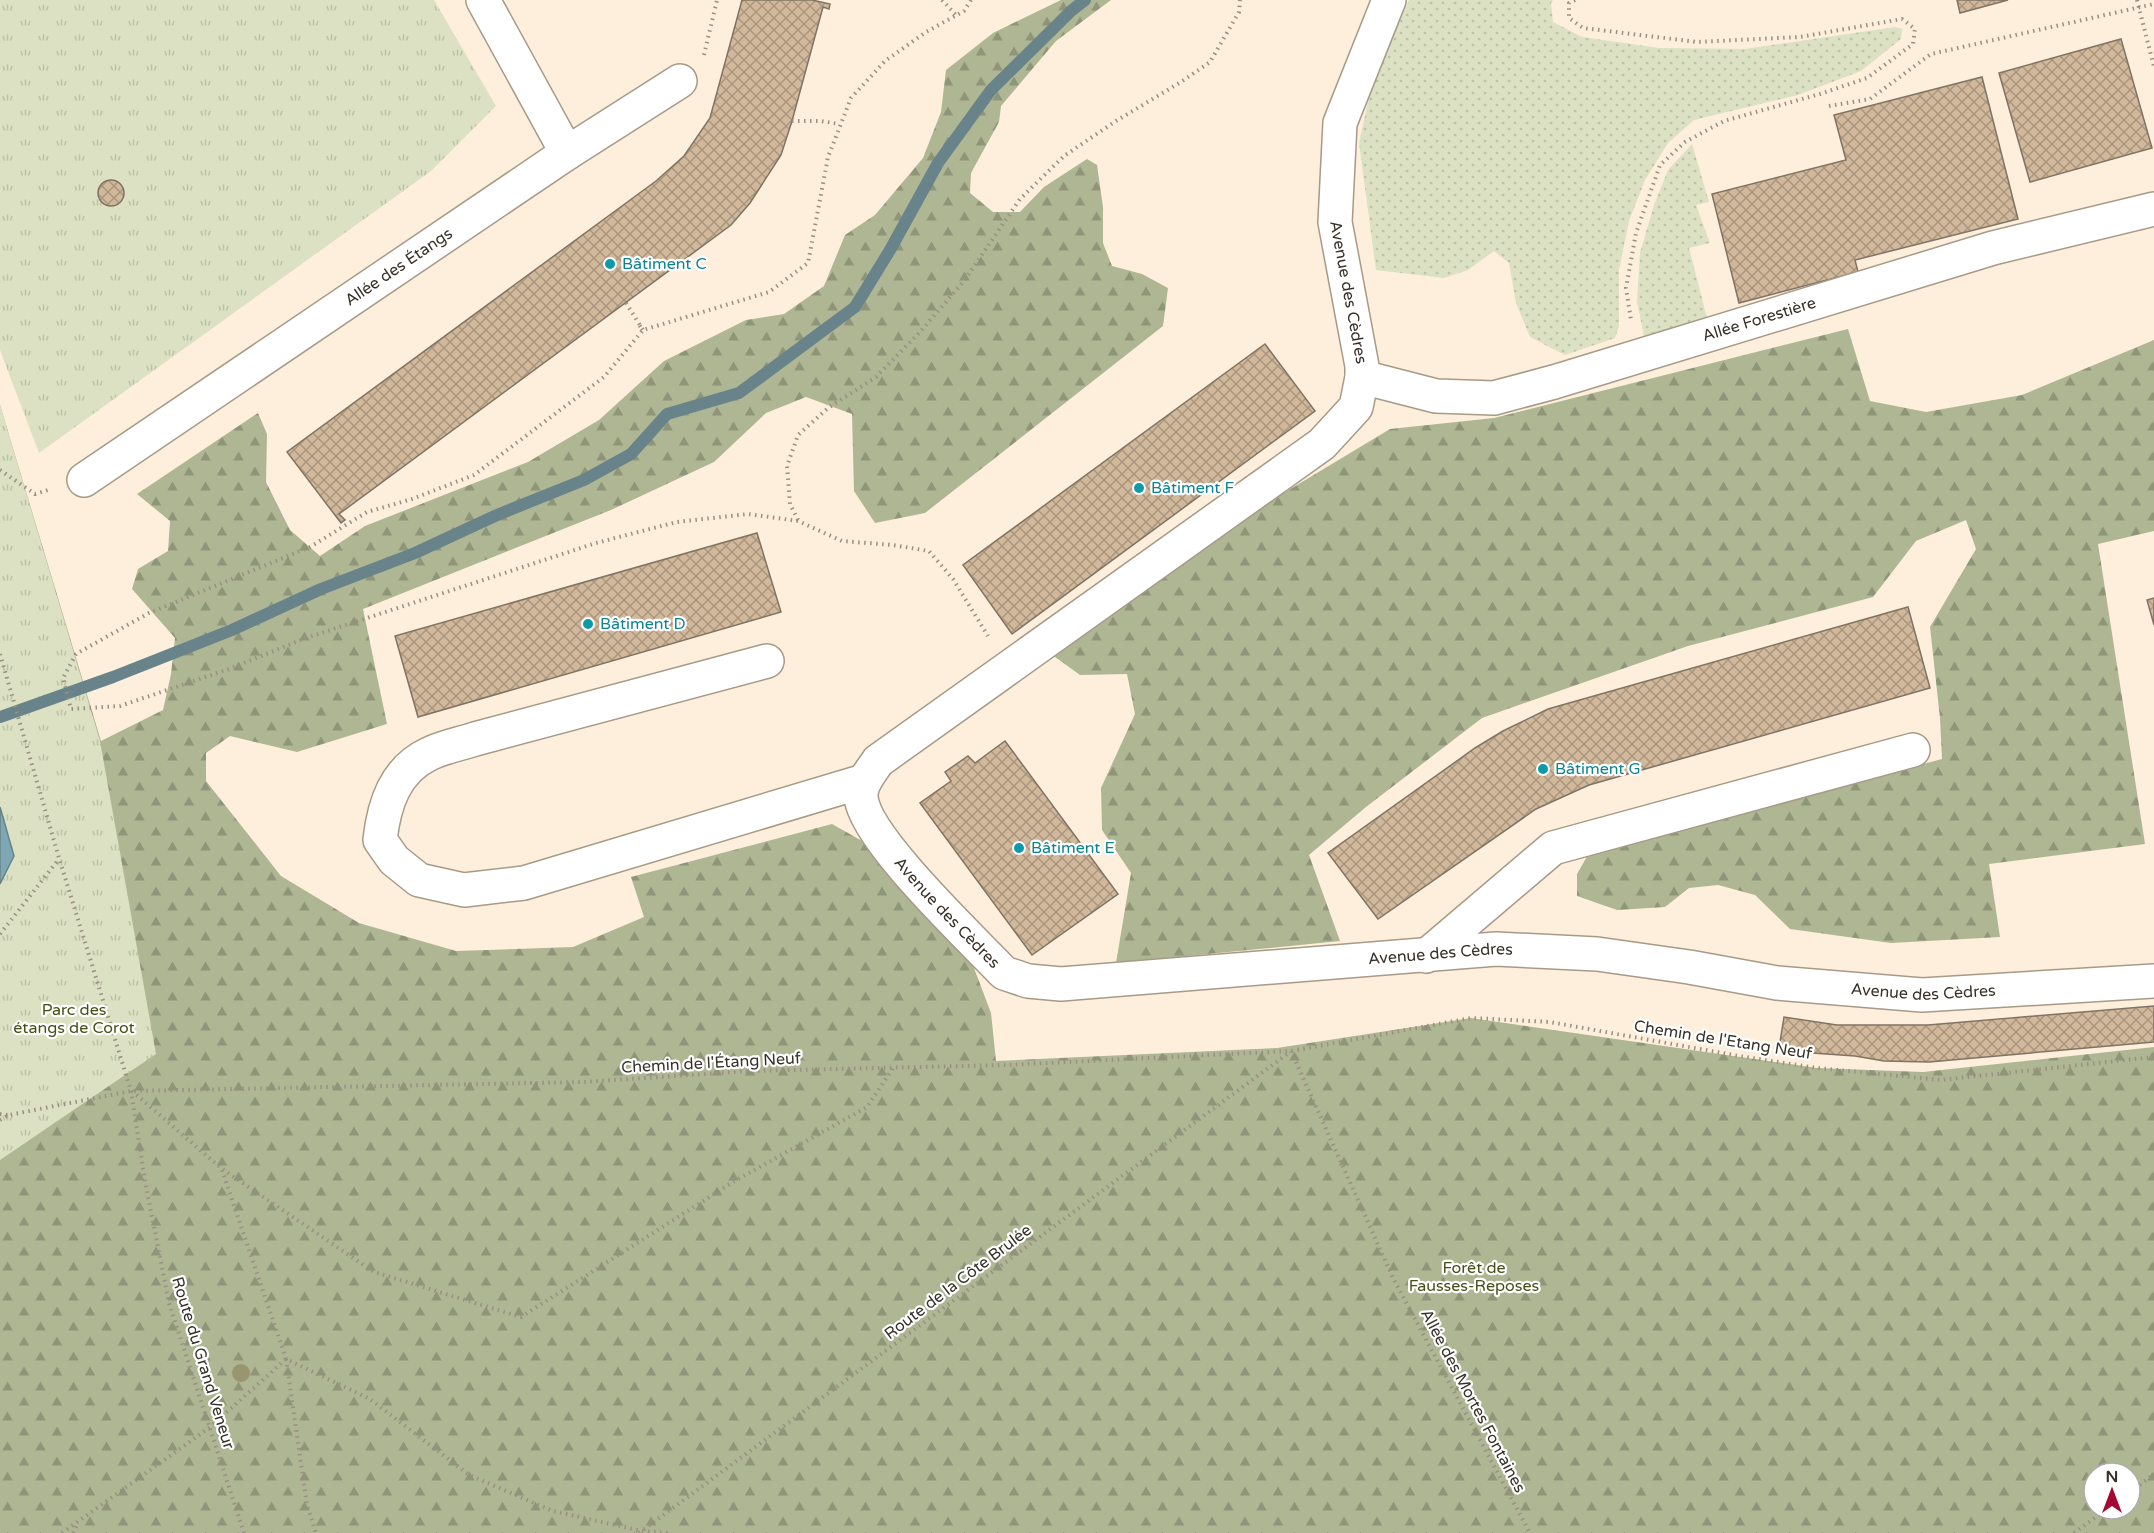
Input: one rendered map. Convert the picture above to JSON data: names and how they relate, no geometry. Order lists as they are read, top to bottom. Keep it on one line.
{"streets":{"lane":["Allée des Étangs","Avenue des Cèdres","Allée Forestière"],"path":["Chemin de l'Etang Neuf","Chemin de l'Étang Neuf","Route de la Côte Brulée","Route du Grand Veneur","Allée des Mortes Fontaines"]},"crossings":[["Avenue des Cèdres","Allée Forestière"],["Chemin de l'Etang Neuf","Chemin de l'Étang Neuf"],["Chemin de l'Etang Neuf","Route de la Côte Brulée"],["Chemin de l'Etang Neuf","Allée des Mortes Fontaines"],["Chemin de l'Étang Neuf","Route de la Côte Brulée"],["Chemin de l'Étang Neuf","Route du Grand Veneur"],["Chemin de l'Étang Neuf","Allée des Mortes Fontaines"],["Route de la Côte Brulée","Allée des Mortes Fontaines"]],"parks":["Parc des étangs de Corot","Forêt de Fausses-Reposes"],"places":["Bâtiment C","Bâtiment F","Bâtiment D","Bâtiment G","Bâtiment E"],"north":"top"}
